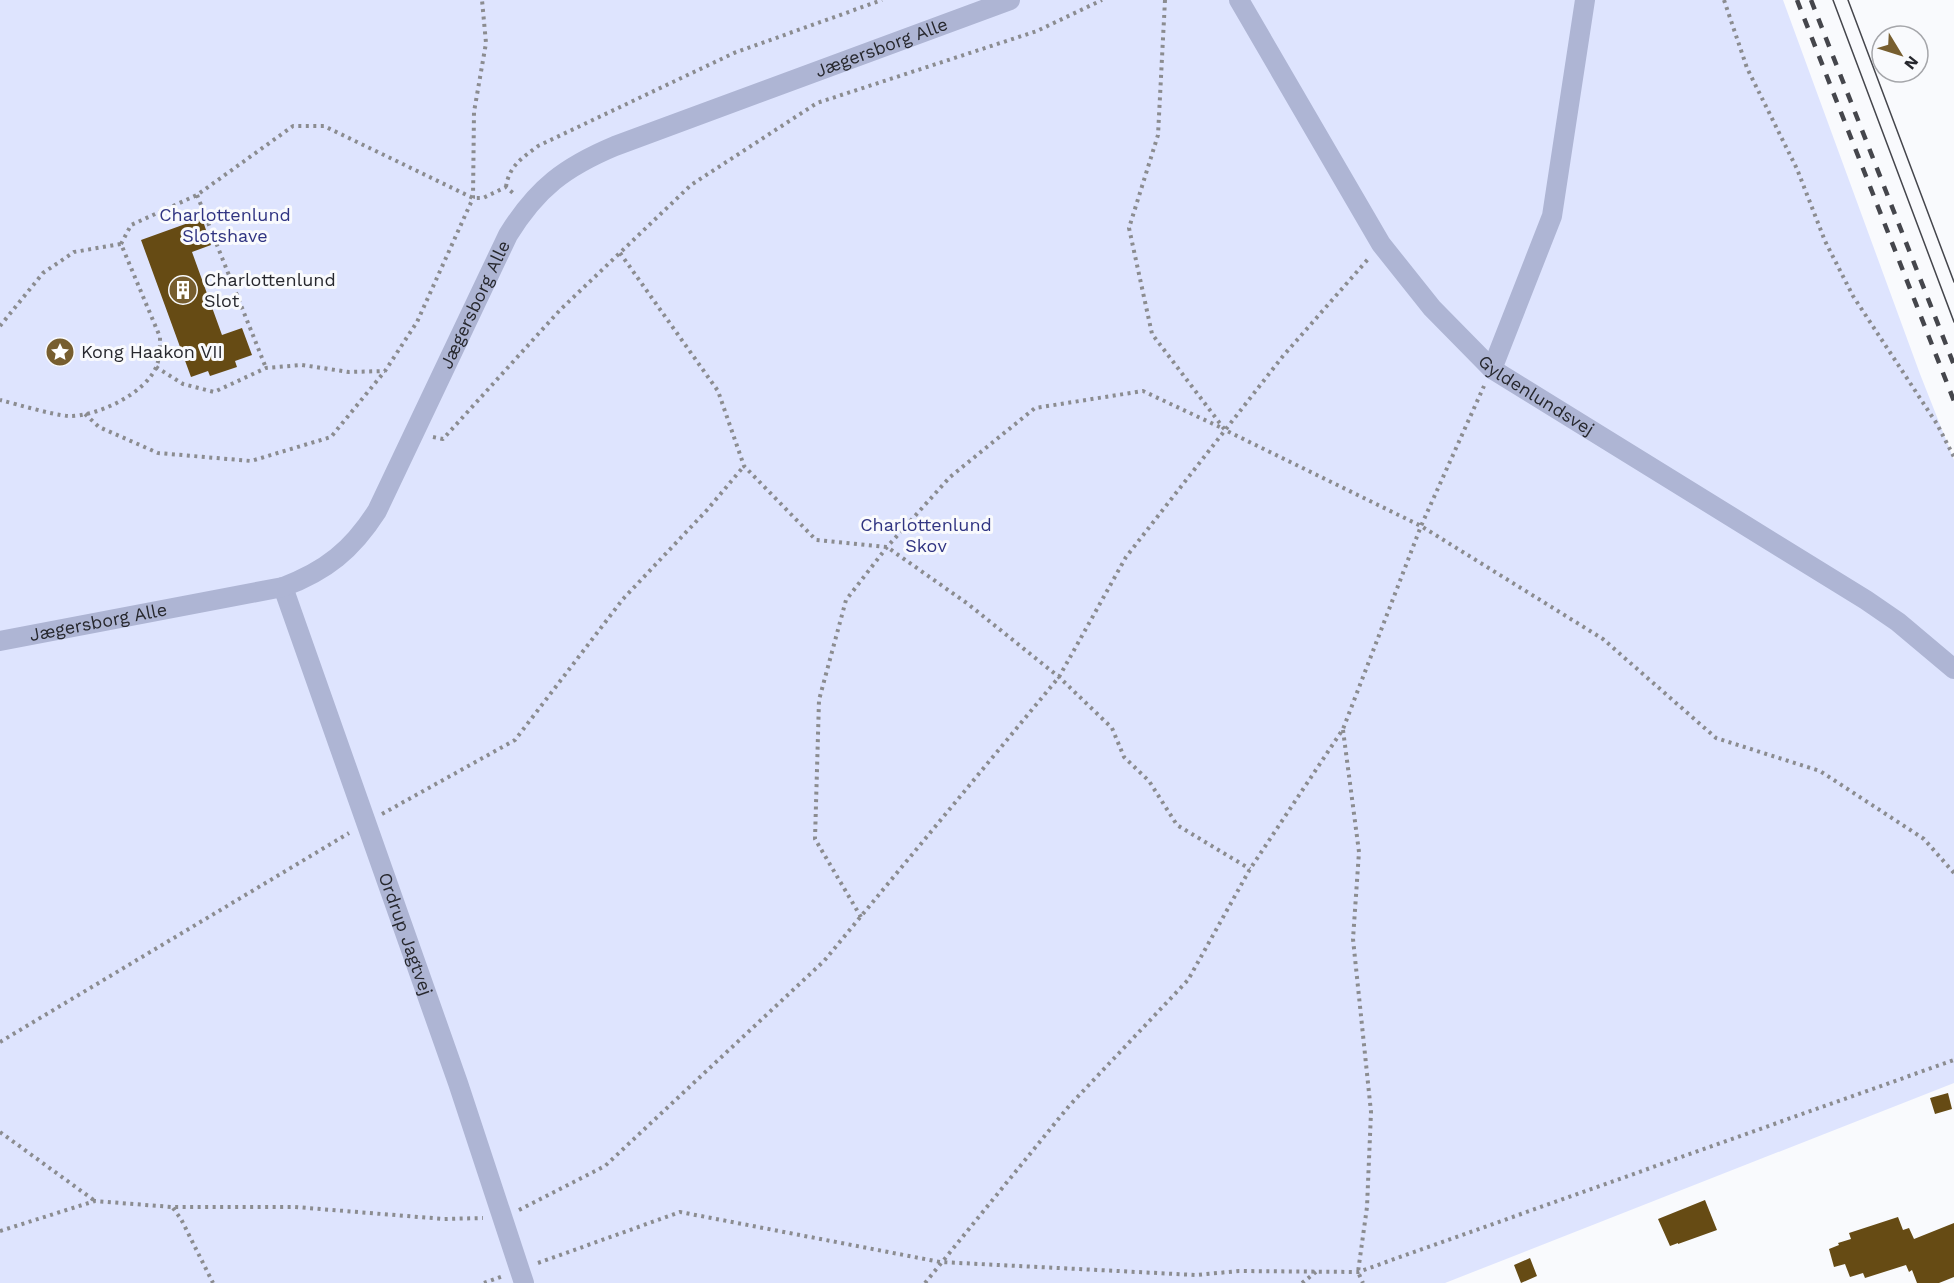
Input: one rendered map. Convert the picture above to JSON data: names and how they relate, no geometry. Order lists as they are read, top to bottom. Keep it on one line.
{"streets":{"street":["Jægersborg Alle","Gyldenlundsvej","Ordrup Jagtvej"]},"crossings":[["Jægersborg Alle","Ordrup Jagtvej"]],"parks":["Charlottenlund Slotshave","Charlottenlund Skov"],"places":{"building":["Charlottenlund Slot"],"place":["Kong Haakon VII"]},"north":"bottom right"}
